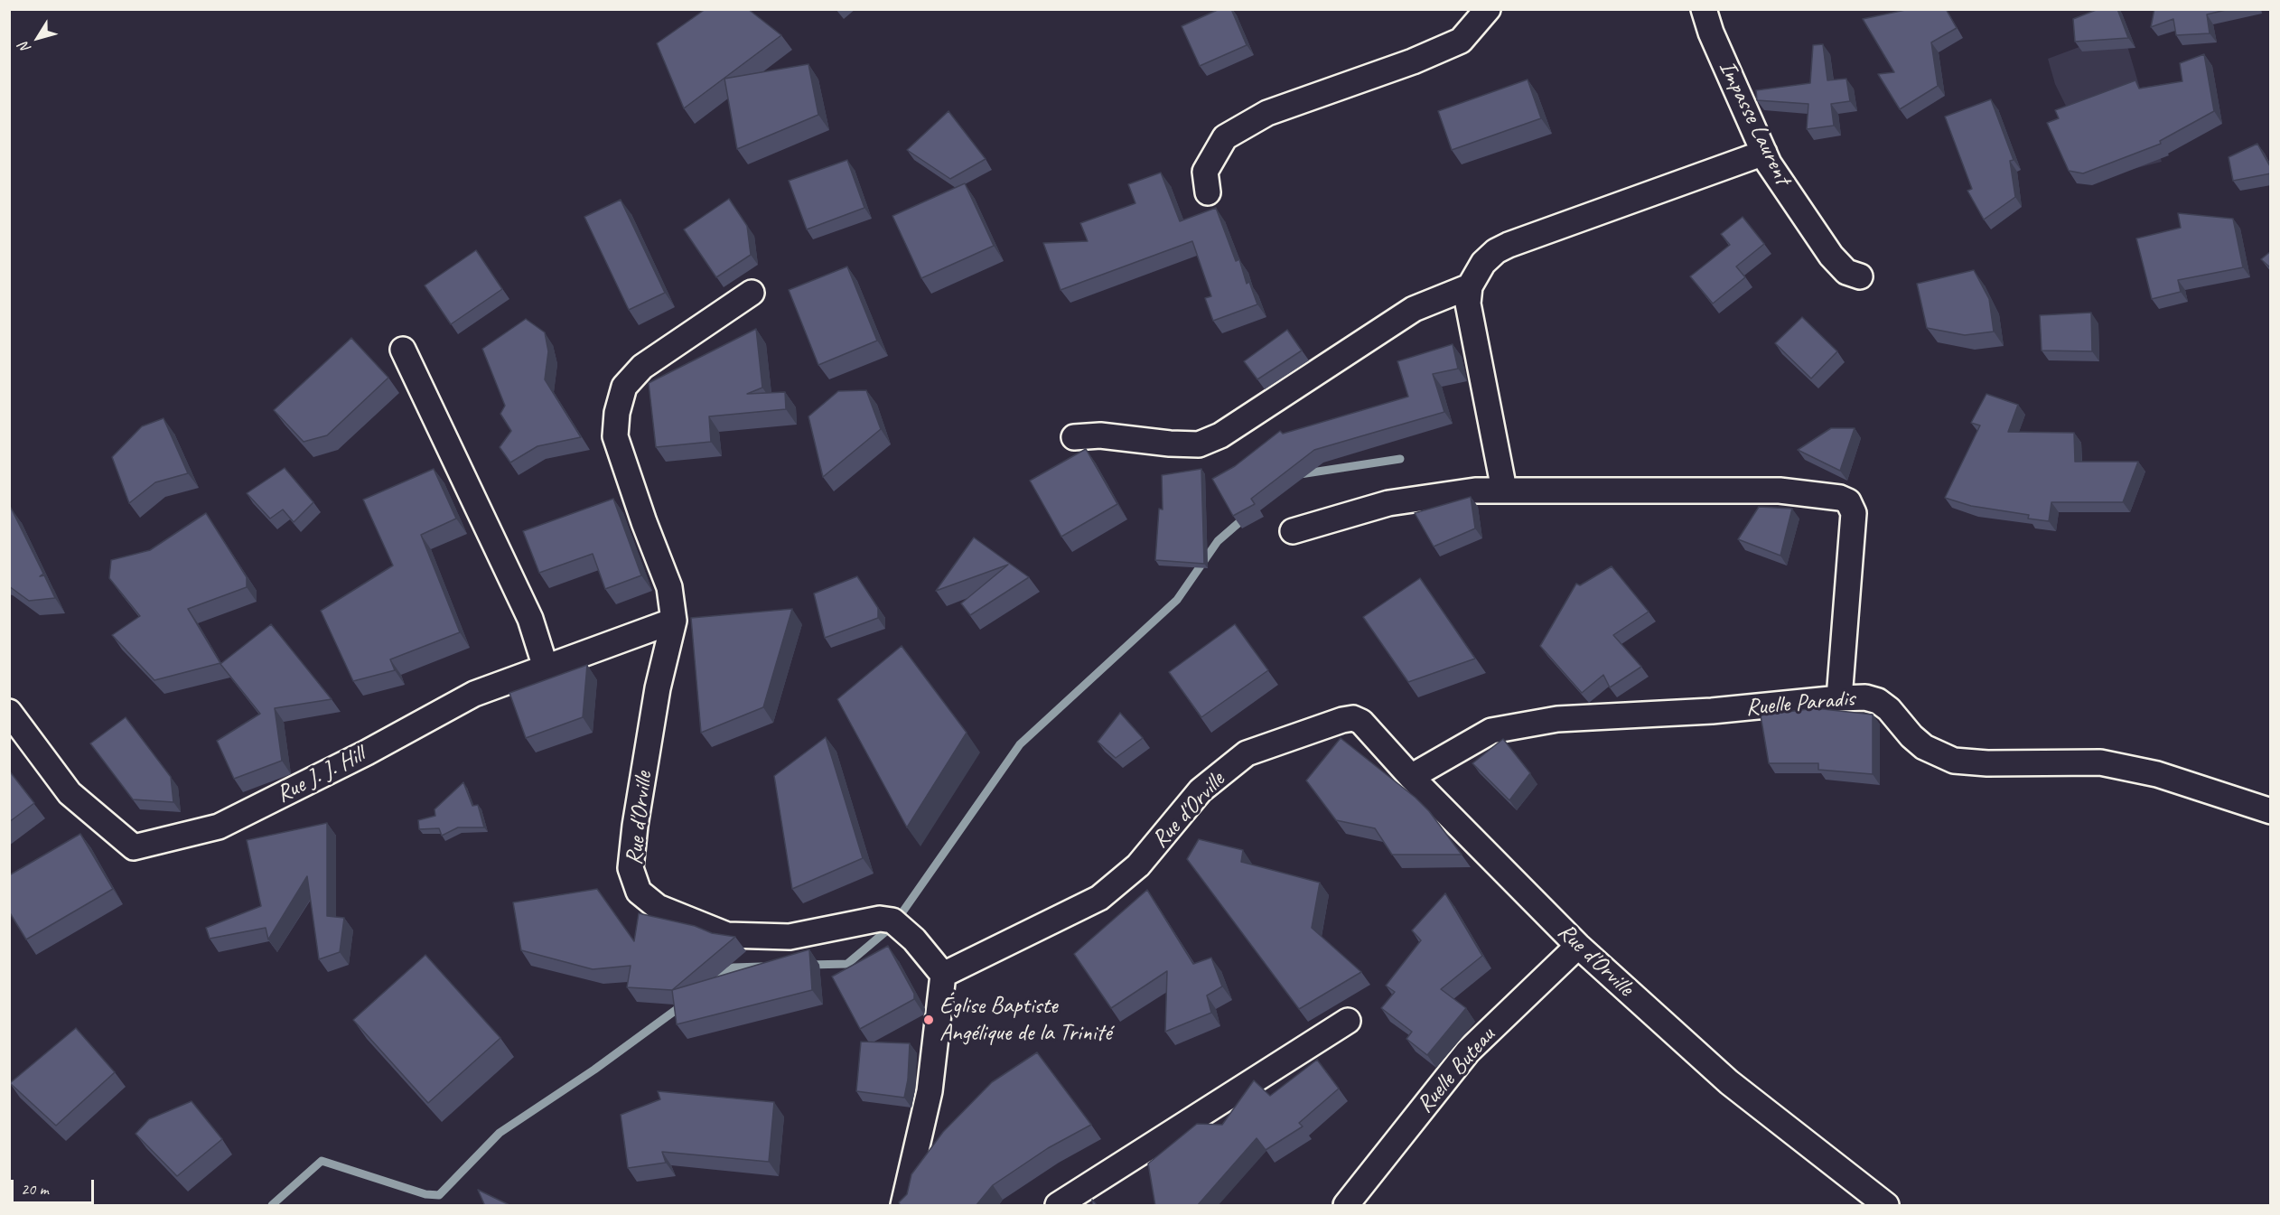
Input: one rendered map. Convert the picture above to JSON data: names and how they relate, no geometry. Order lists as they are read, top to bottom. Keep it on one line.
{"streets":{"street":["Impasse Laurent","Ruelle Paradis","Rue J. J. Hill","Rue d'Orville","Ruelle Buteau"]},"crossings":[["Ruelle Paradis","Rue d'Orville"],["Rue J. J. Hill","Rue d'Orville"],["Rue d'Orville","Ruelle Buteau"]],"places":["Église Baptiste Angélique de la Trinité"],"scale_bar":"20 m","north":"bottom left"}
